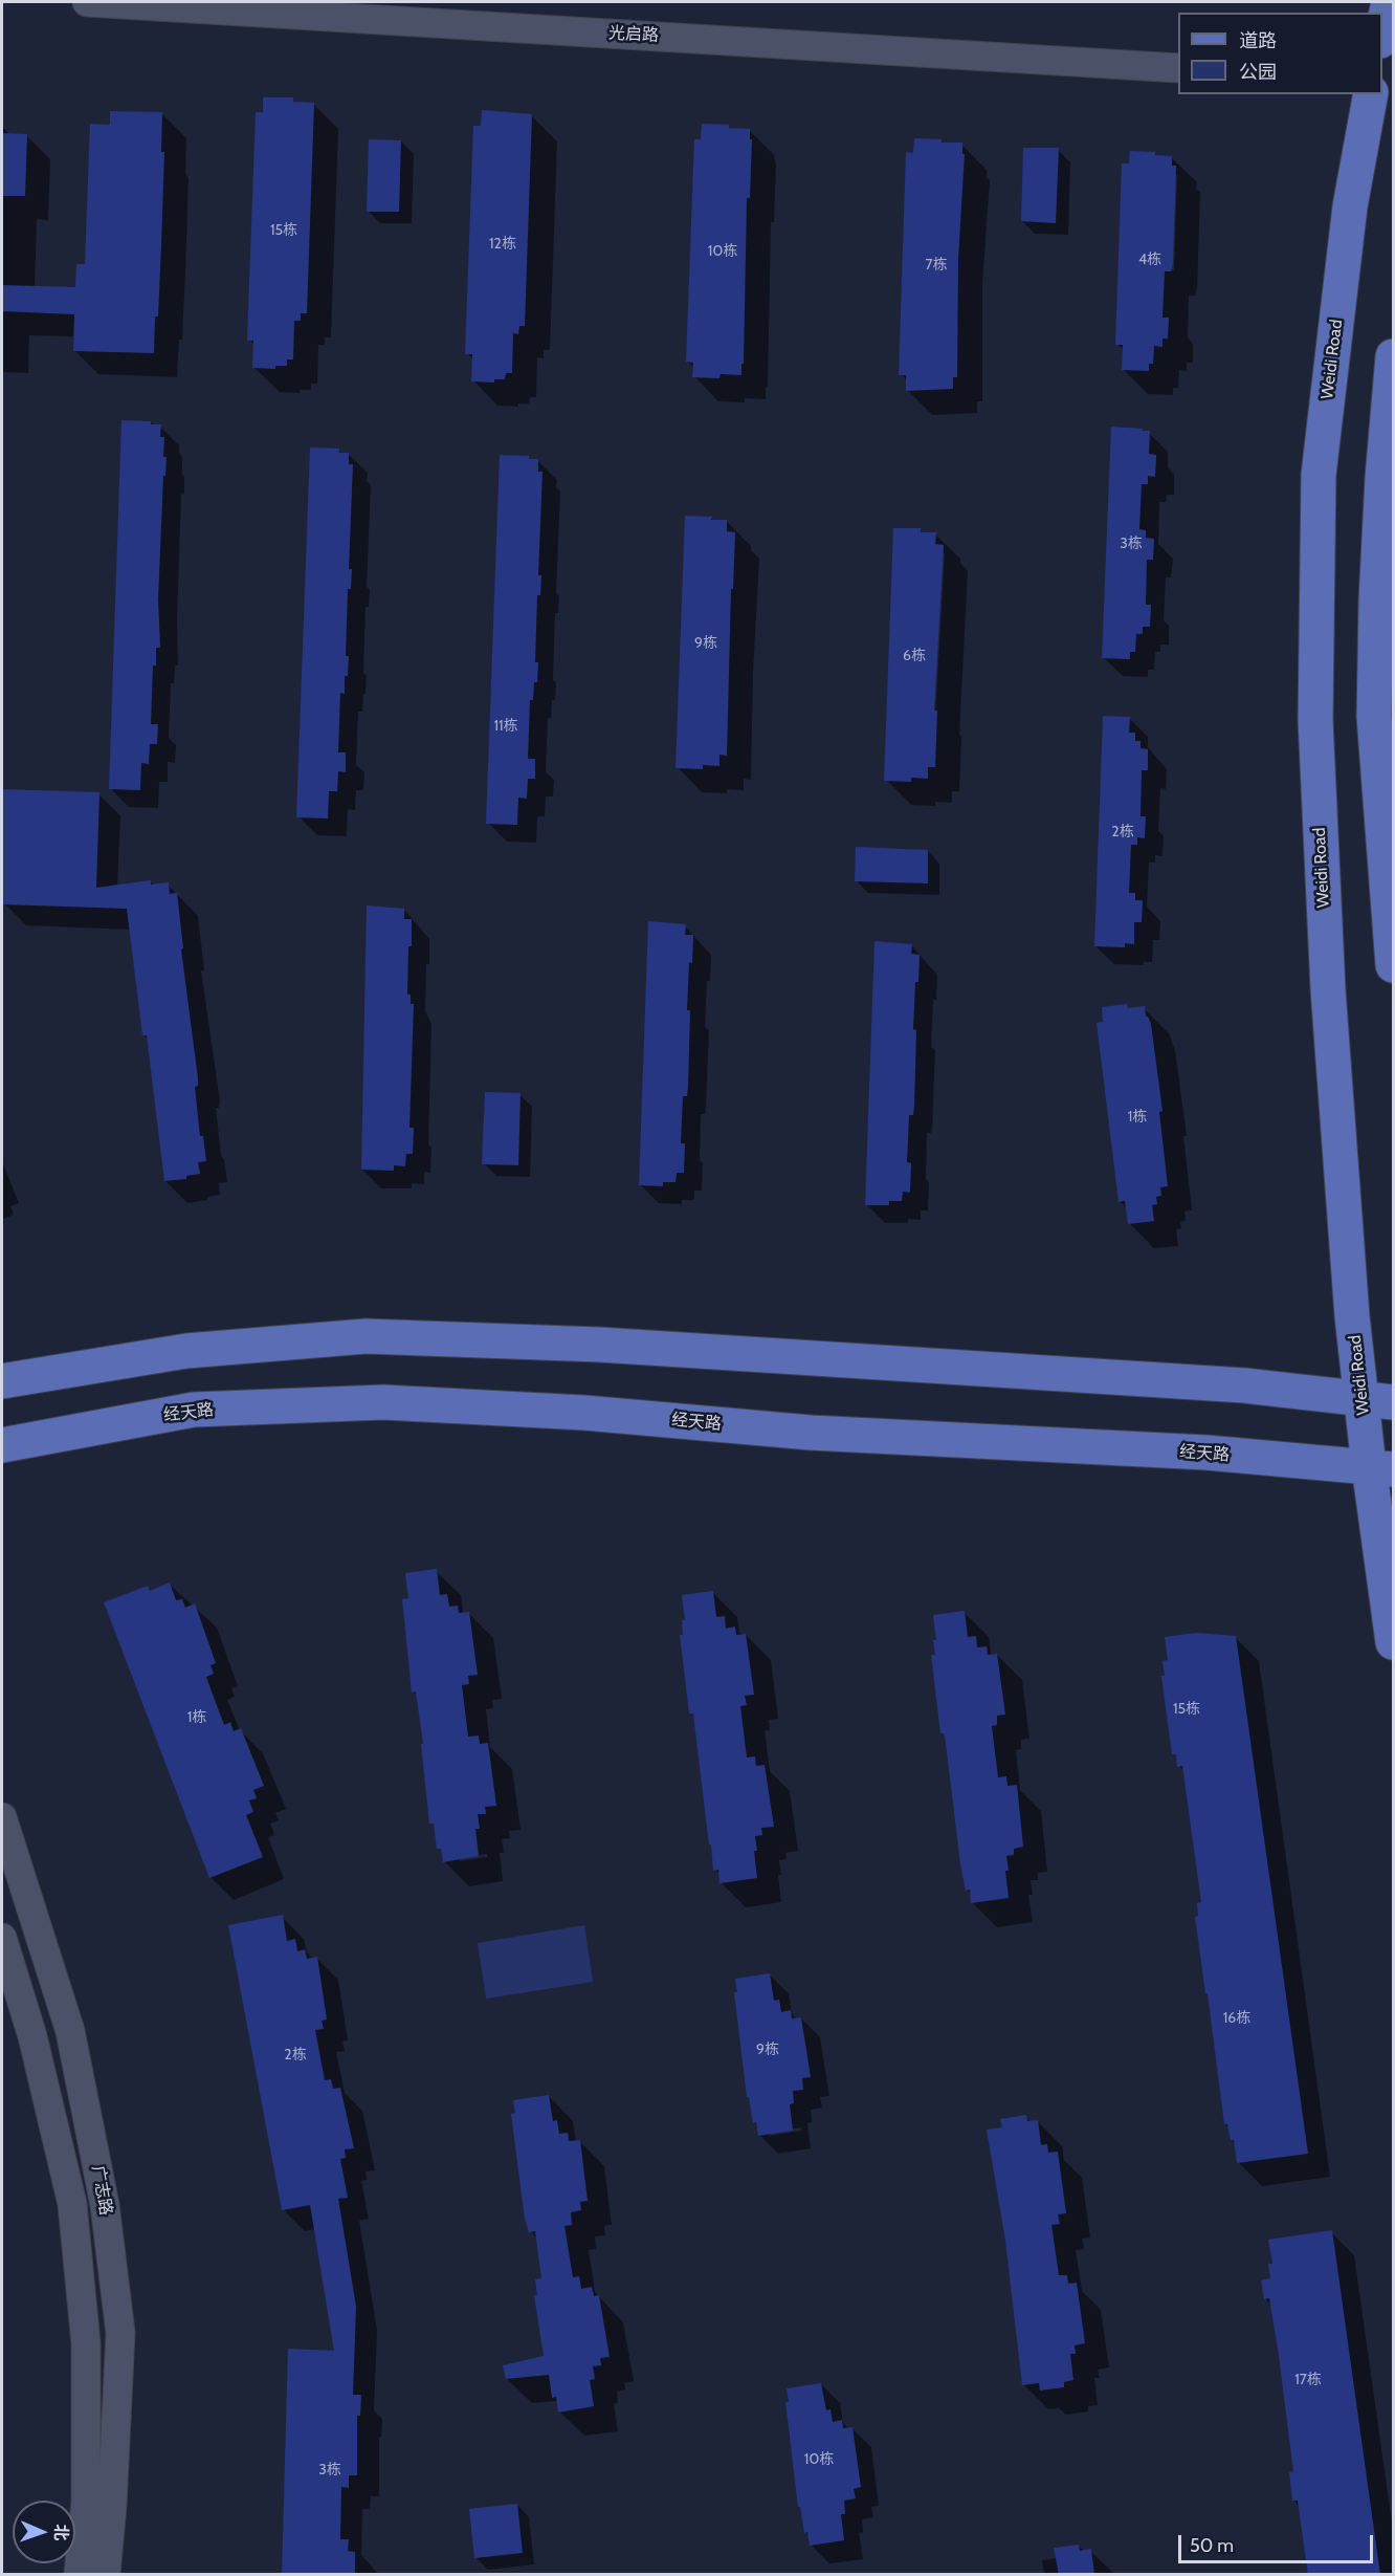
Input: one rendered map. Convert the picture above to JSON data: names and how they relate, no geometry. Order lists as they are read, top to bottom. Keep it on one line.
{"streets":{"main road":["Weidi Road","经天路"],"street":["光启路","广志路"]},"crossings":[["Weidi Road","经天路"]],"house_numbers":["15栋","12栋","10栋","4栋","7栋","3栋","9栋","6栋","11栋","2栋","1栋","15栋","1栋","16栋","9栋","2栋","17栋","10栋","3栋"],"legend":["道路","公园"],"scale_bar":"50 m","north":"right"}
